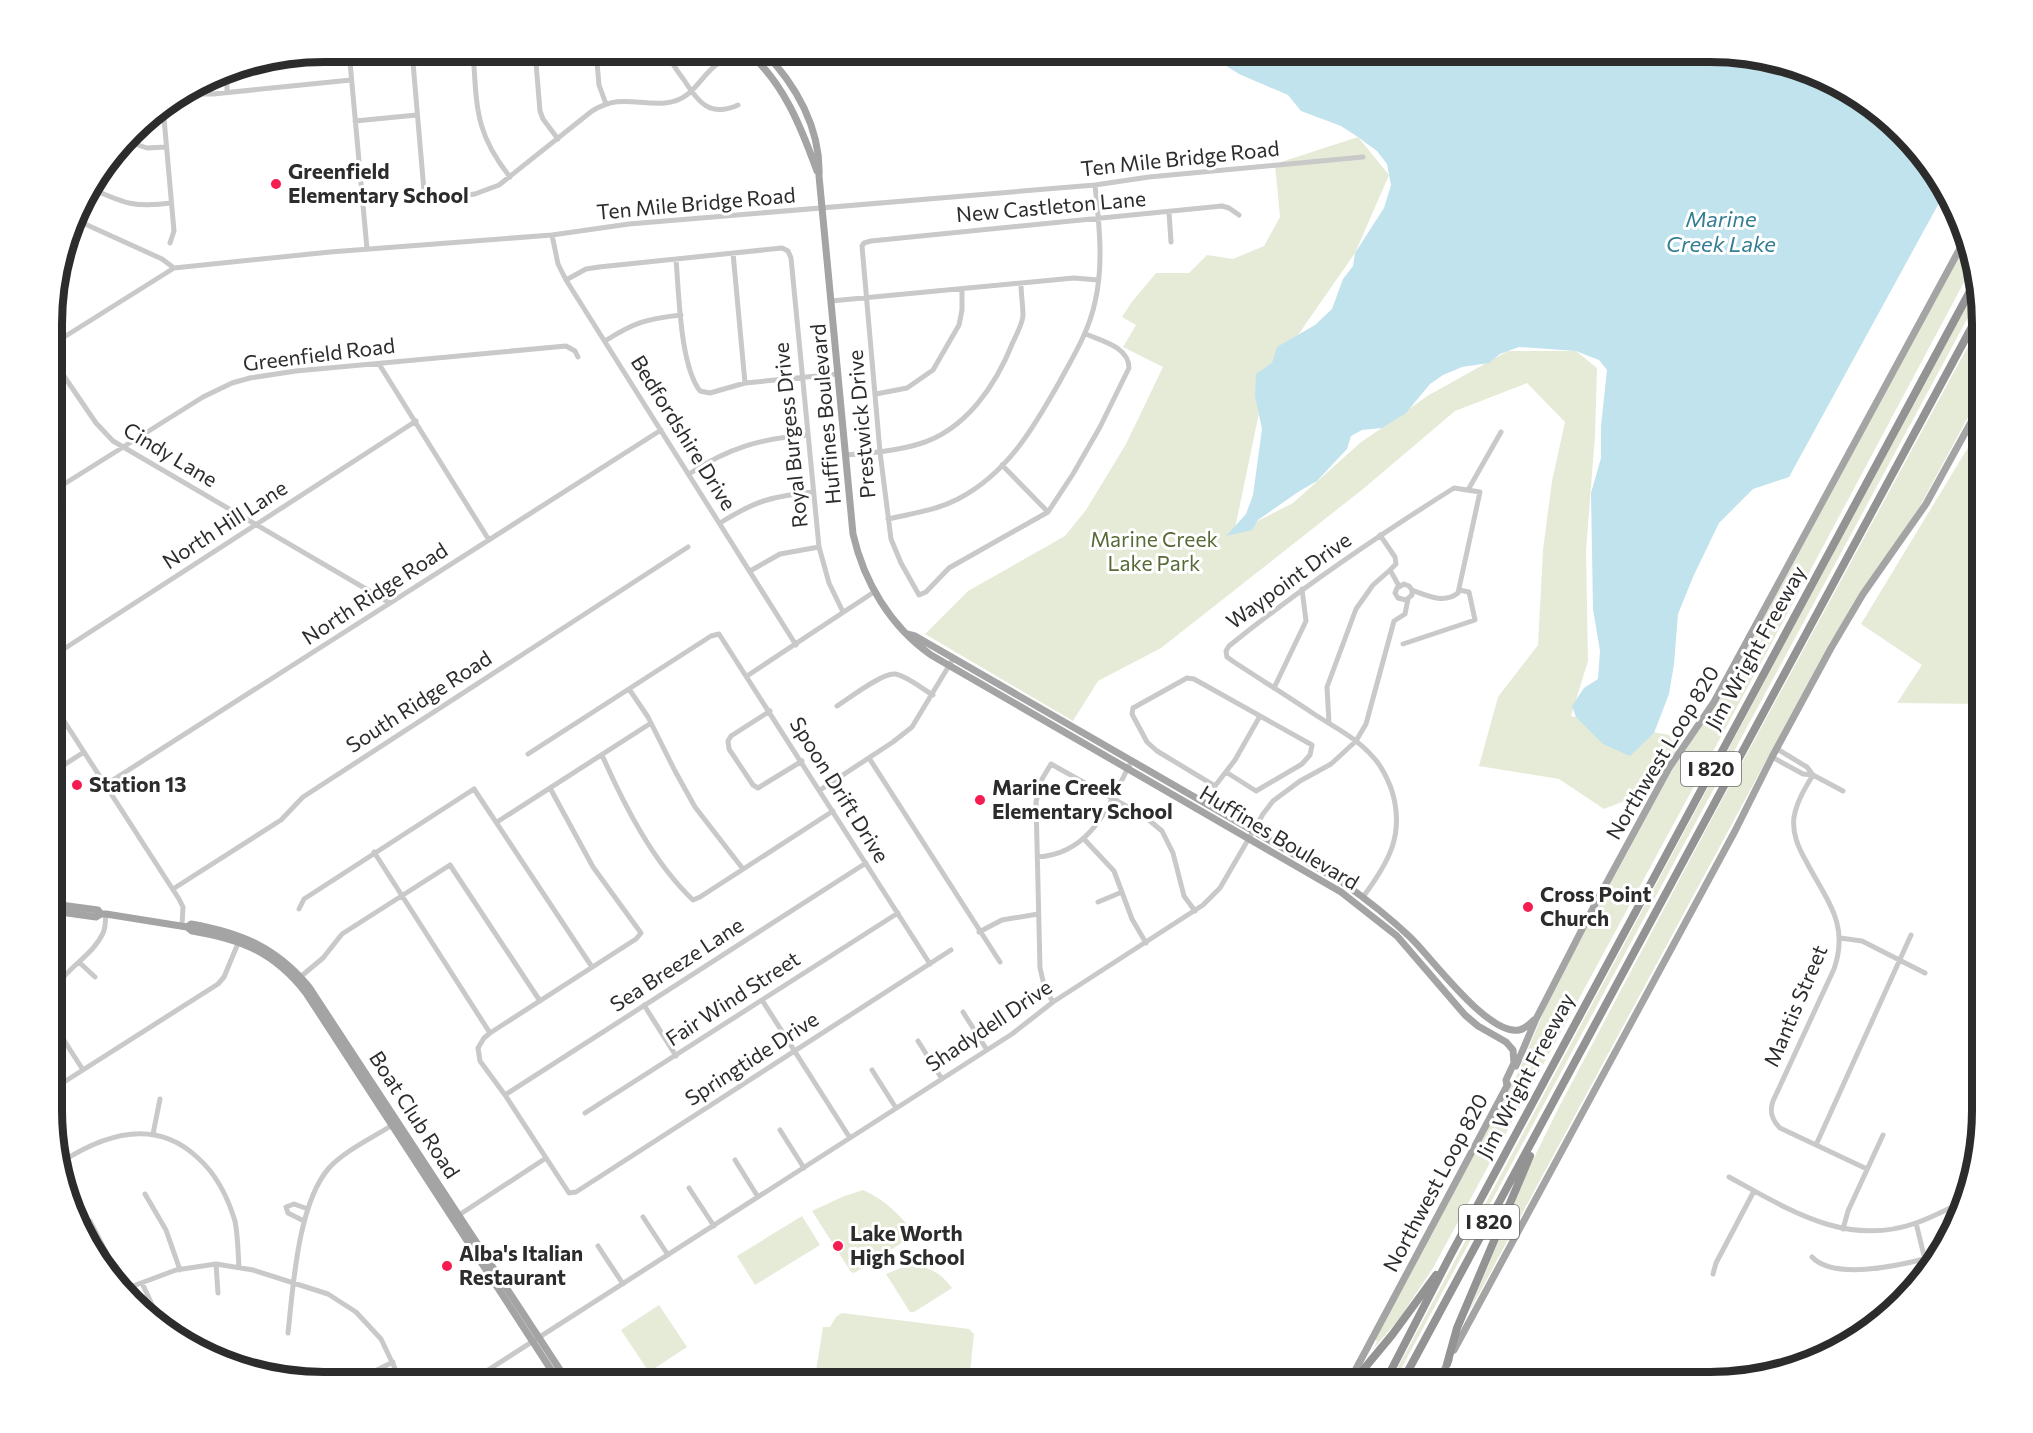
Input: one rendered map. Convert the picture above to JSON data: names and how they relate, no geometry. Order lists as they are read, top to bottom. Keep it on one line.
{"streets":{"highway":["Jim Wright Freeway","I 820"],"main road":["Huffines Boulevard","Northwest Loop 820","Boat Club Road"],"street":["Ten Mile Bridge Road","New Castleton Lane","Greenfield Road","Prestwick Drive","Bedfordshire Drive","Royal Burgess Drive","Cindy Lane","North Hill Lane","Waypoint Drive","North Ridge Road","South Ridge Road","Spoon Drift Drive","Sea Breeze Lane","Fair Wind Street","Mantis Street","Shadydell Drive","Springtide Drive"]},"crossings":[["Ten Mile Bridge Road","Huffines Boulevard"],["Ten Mile Bridge Road","Bedfordshire Drive"],["New Castleton Lane","Prestwick Drive"],["Greenfield Road","Cindy Lane"],["Huffines Boulevard","Waypoint Drive"],["Huffines Boulevard","Northwest Loop 820"],["Huffines Boulevard","Shadydell Drive"],["Bedfordshire Drive","North Ridge Road"],["Cindy Lane","North Hill Lane"],["Cindy Lane","North Ridge Road"],["Waypoint Drive","Shadydell Drive"],["Spoon Drift Drive","Sea Breeze Lane"],["Spoon Drift Drive","Fair Wind Street"],["Spoon Drift Drive","Springtide Drive"],["Shadydell Drive","Boat Club Road"]],"water":["Marine Creek Lake"],"parks":["Marine Creek Lake Park"],"places":["Greenfield Elementary School","Station 13","Marine Creek Elementary School","Cross Point Church","Lake Worth High School","Alba's Italian Restaurant"]}
